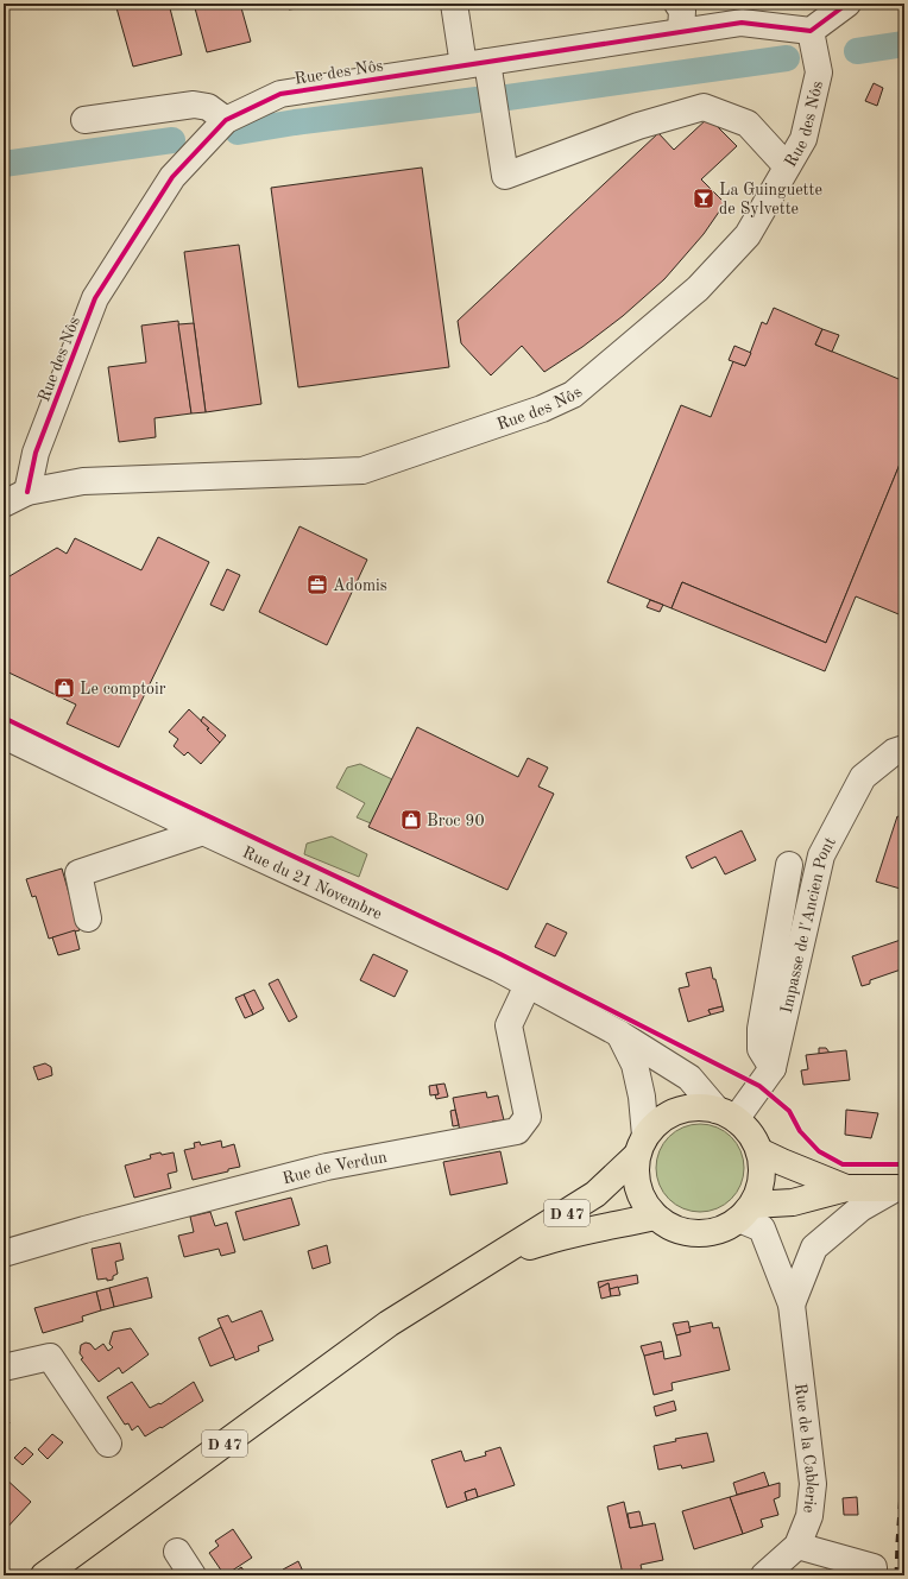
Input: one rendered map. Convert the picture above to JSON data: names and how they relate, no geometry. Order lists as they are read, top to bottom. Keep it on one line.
{"streets":{"main road":["D 47"],"street":["Rue des Nôs","Rue du 21 Novembre","Impasse de l'Ancien Pont","Rue de Verdun","Rue de la Cablerie"]},"crossings":[["Rue du 21 Novembre","Impasse de l'Ancien Pont"],["Rue du 21 Novembre","Rue de Verdun"],["Rue du 21 Novembre","D 47"],["Rue du 21 Novembre","Rue de la Cablerie"],["Impasse de l'Ancien Pont","D 47"],["Impasse de l'Ancien Pont","Rue de la Cablerie"],["D 47","Rue de la Cablerie"]],"places":{"bar":["La Guinguette de Sylvette"],"office":["Adomis"],"shop":["Le comptoir","Broc 90"]}}
